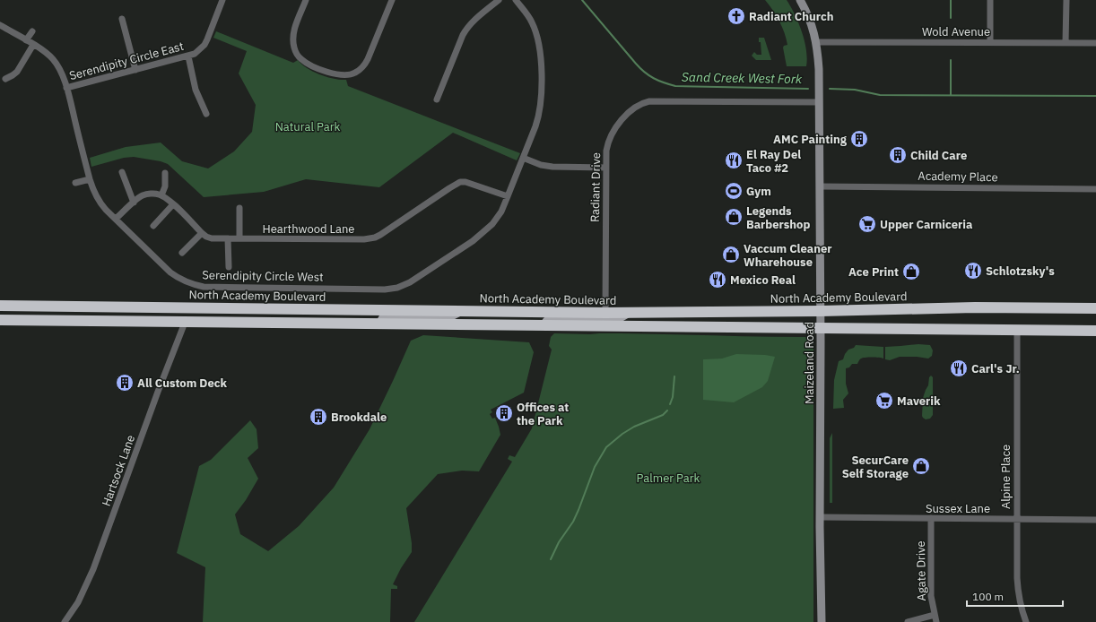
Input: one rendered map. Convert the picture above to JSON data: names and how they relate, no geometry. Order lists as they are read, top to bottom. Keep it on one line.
{"streets":{"highway":["North Academy Boulevard"],"main road":["Maizeland Road"],"street":["Wold Avenue","Serendipity Circle East","Academy Place","Radiant Drive","Hearthwood Lane","Serendipity Circle West","Hartsock Lane","Alpine Place","Sussex Lane","Agate Drive"]},"crossings":[["Wold Avenue","Maizeland Road"],["Serendipity Circle East","Serendipity Circle West"],["Academy Place","Maizeland Road"],["Radiant Drive","North Academy Boulevard"],["Radiant Drive","Maizeland Road"],["Hearthwood Lane","Serendipity Circle West"],["North Academy Boulevard","Maizeland Road"],["Maizeland Road","Sussex Lane"],["Alpine Place","Sussex Lane"],["Sussex Lane","Agate Drive"]],"water":["Sand Creek West Fork"],"parks":["Natural Park","Palmer Park"],"places":{"church":["Radiant Church"],"building":["AMC Painting","Child Care","All Custom Deck","Offices at the Park","Brookdale"],"restaurant":["El Ray Del Taco #2","Schlotzsky's","Mexico Real","Carl's Jr."],"sports":["Gym"],"shop":["Legends Barbershop","Vaccum Cleaner Wharehouse","Ace Print","SecurCare Self Storage"],"supermarket":["Upper Carniceria","Maverik"]},"scale_bar":"100 m"}
